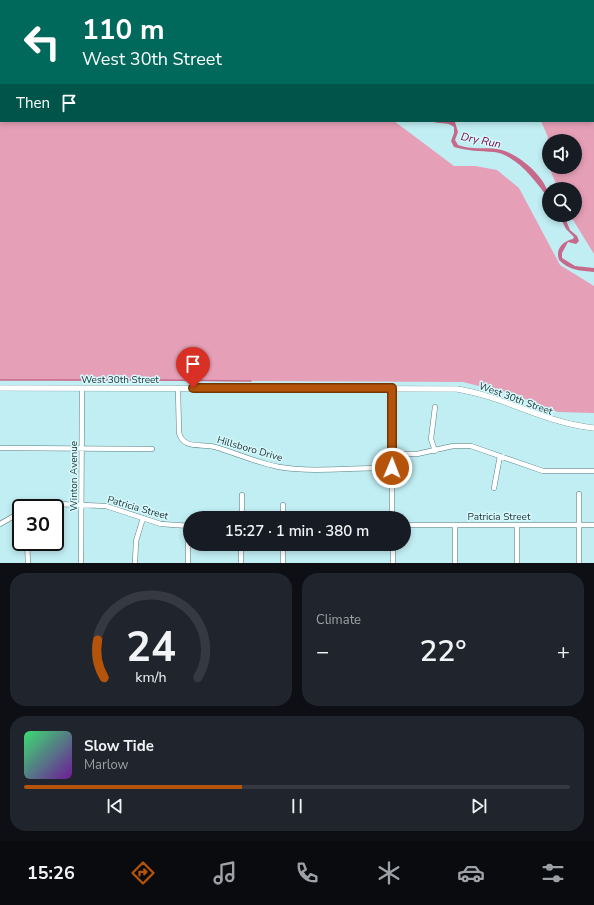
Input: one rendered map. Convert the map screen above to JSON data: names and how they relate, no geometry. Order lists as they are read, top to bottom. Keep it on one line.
{"streets":{"street":["West 30th Street","Hillsboro Drive","Winton Avenue","Patricia Street"]},"crossings":[["West 30th Street","Hillsboro Drive"],["West 30th Street","Winton Avenue"],["Winton Avenue","Patricia Street"]],"water":["Dry Run"],"page":{"turn":["110 m","West 30th Street"],"then":"Then","limit":"30","trip":"15:27 · 1 min · 380 m","tile":"Climate","heat":["−","22°","+"],"song":["Slow Tide","Marlow"],"tabs":"15:26","gauge":["24","km/h"]}}
